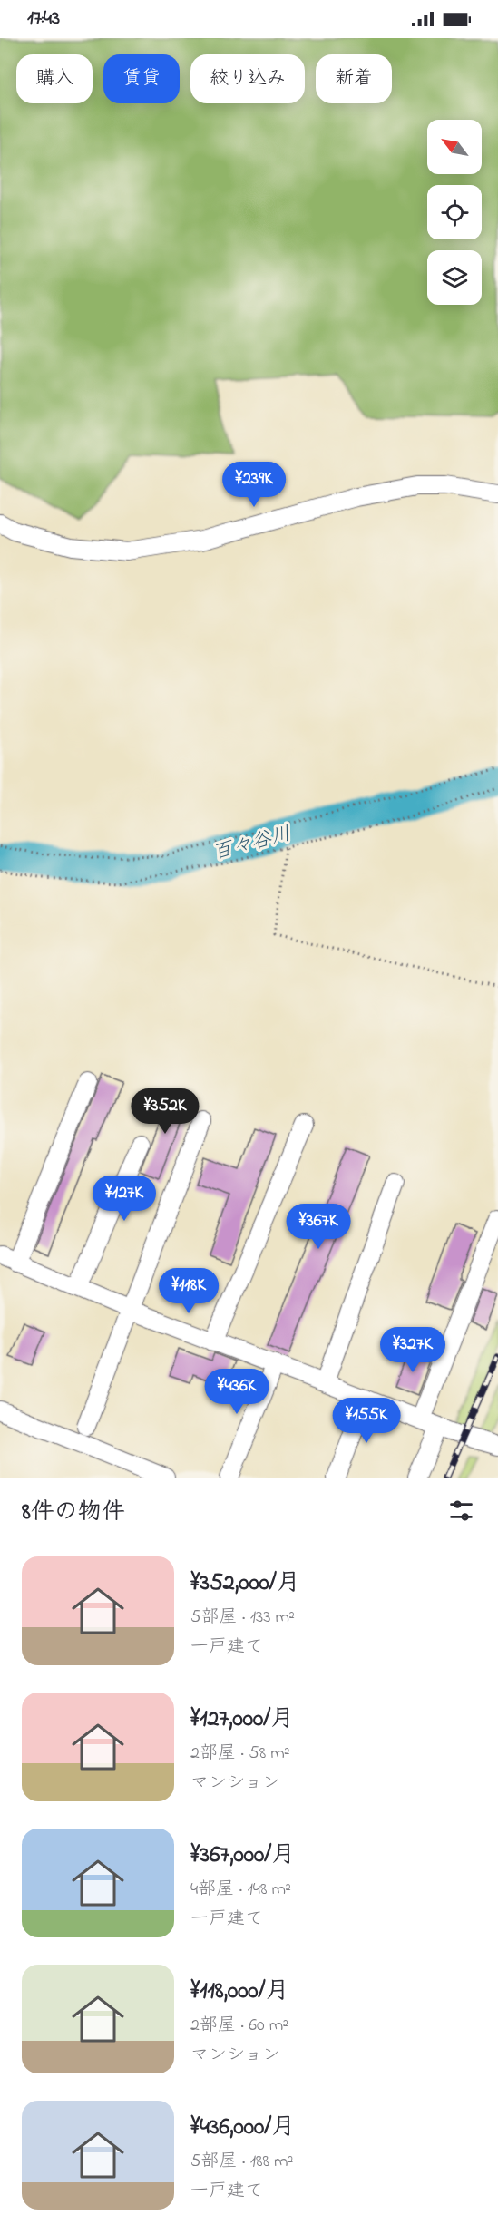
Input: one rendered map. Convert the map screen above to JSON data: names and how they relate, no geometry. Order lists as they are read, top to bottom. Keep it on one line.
{"water":["百々谷川"],"north":"top left","page":{"status":"17:43","chip":["購入","賃貸","絞り込み","新着"],"price":["¥239K","¥352K","¥127K","¥367K","¥118K","¥327K","¥436K","¥155K"],"heading":"8件の物件","list":[{"name":"¥352,000/月","note":"5部屋 · 133 m² · 一戸建て"},{"name":"¥127,000/月","note":"2部屋 · 58 m² · マンション"},{"name":"¥367,000/月","note":"4部屋 · 148 m² · 一戸建て"},{"name":"¥118,000/月","note":"2部屋 · 60 m² · マンション"},{"name":"¥436,000/月","note":"5部屋 · 188 m² · 一戸建て"}]}}
